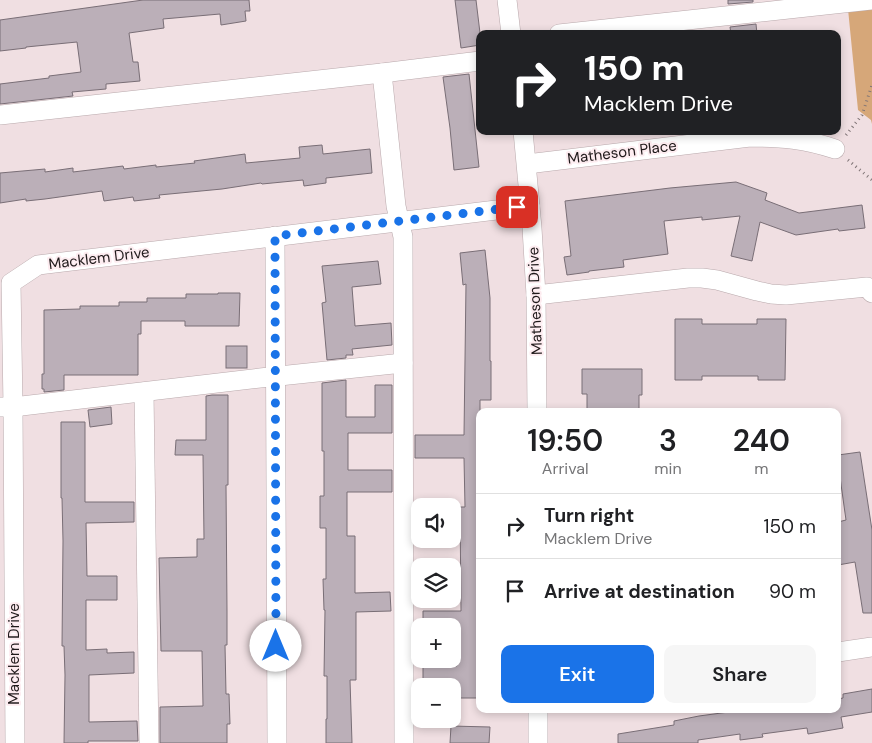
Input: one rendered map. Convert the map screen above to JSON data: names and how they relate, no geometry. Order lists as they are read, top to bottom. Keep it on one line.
{"streets":{"street":["Matheson Place","Macklem Drive","Matheson Drive"]},"crossings":[["Matheson Place","Matheson Drive"],["Macklem Drive","Matheson Drive"]],"page":{"turn":["150 m","Macklem Drive"],"eta":["19:50","Arrival","3","min","240","m"],"list":[{"name":"Turn right","note":"Macklem Drive","value":"150 m"},{"name":"Arrive at destination","value":"90 m"}],"map_buttons":["+","−"],"buttons":["Exit","Share"]}}
